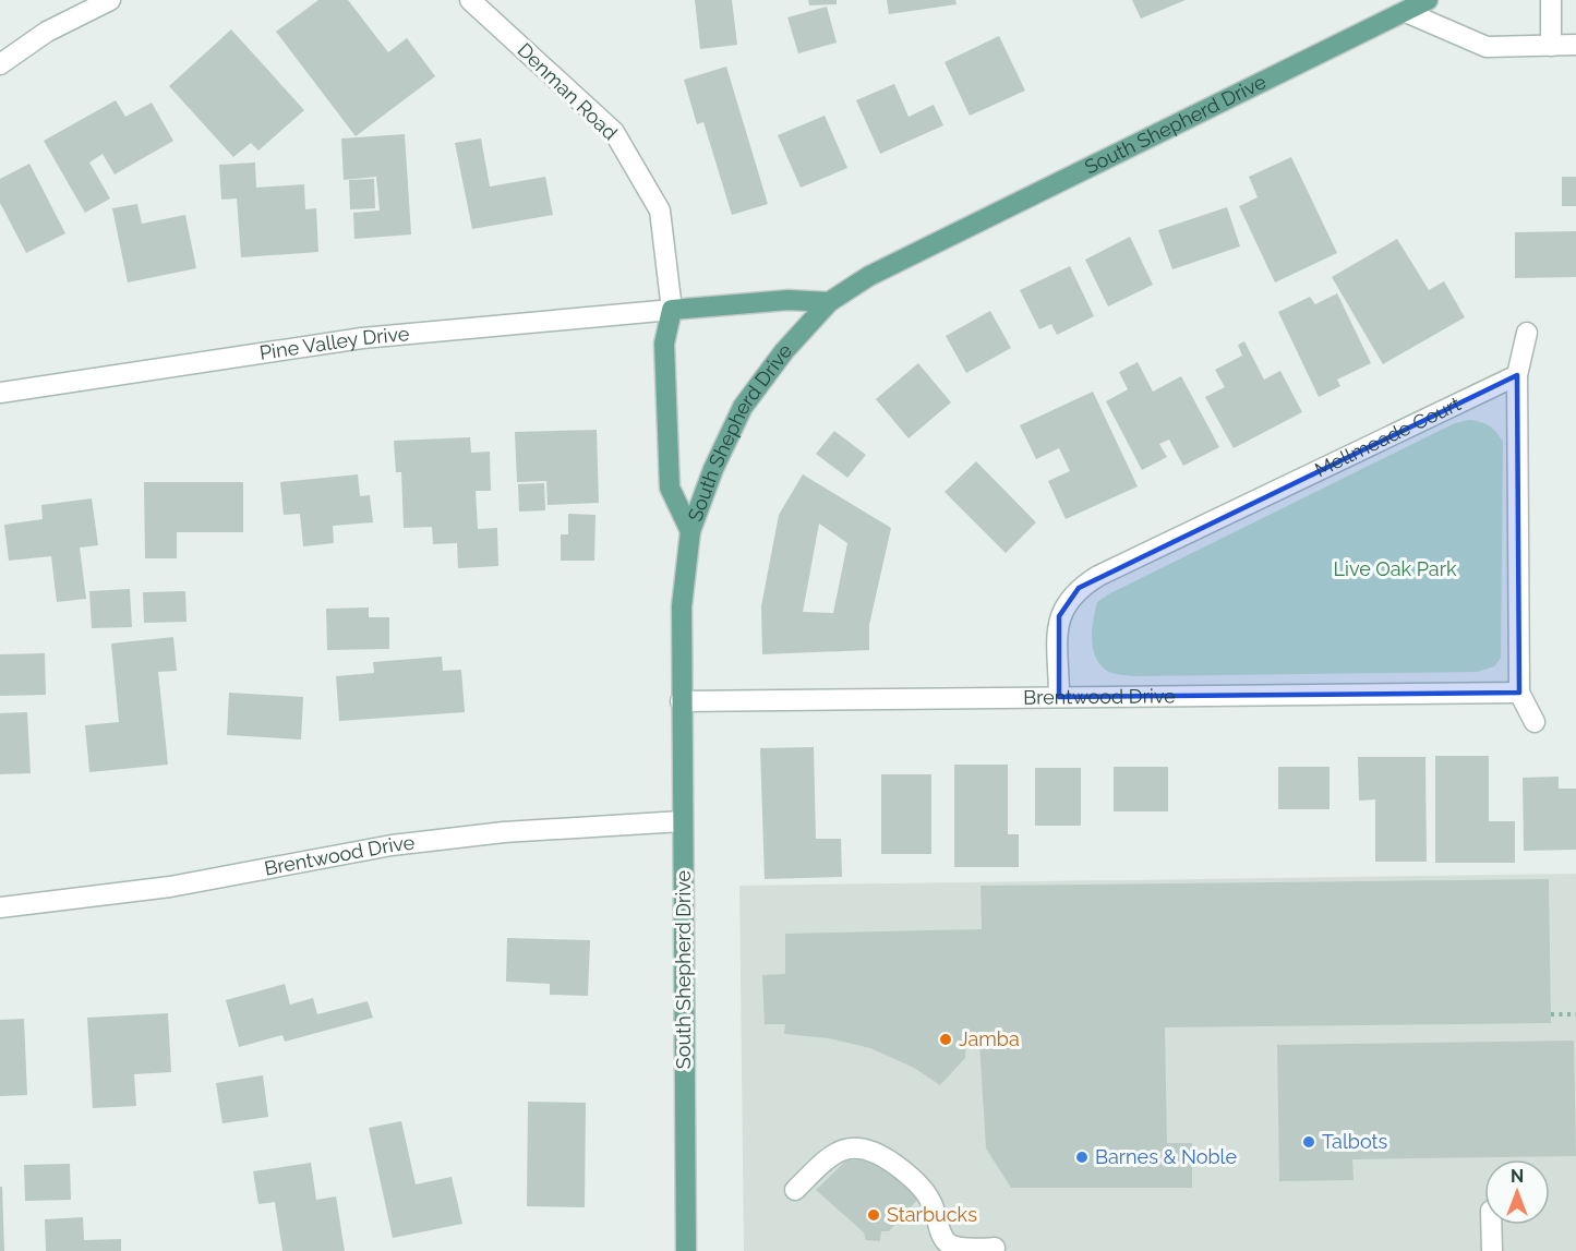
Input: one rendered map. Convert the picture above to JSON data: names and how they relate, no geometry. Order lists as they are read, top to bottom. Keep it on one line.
{"streets":{"main road":["South Shepherd Drive"],"street":["Denman Road","Pine Valley Drive","Mellmeade Court","Brentwood Drive"]},"crossings":[["Denman Road","Pine Valley Drive"],["South Shepherd Drive","Brentwood Drive"],["Mellmeade Court","Brentwood Drive"]],"parks":["Live Oak Park"],"places":["Jamba","Talbots","Barnes & Noble","Starbucks"],"north":"top"}
